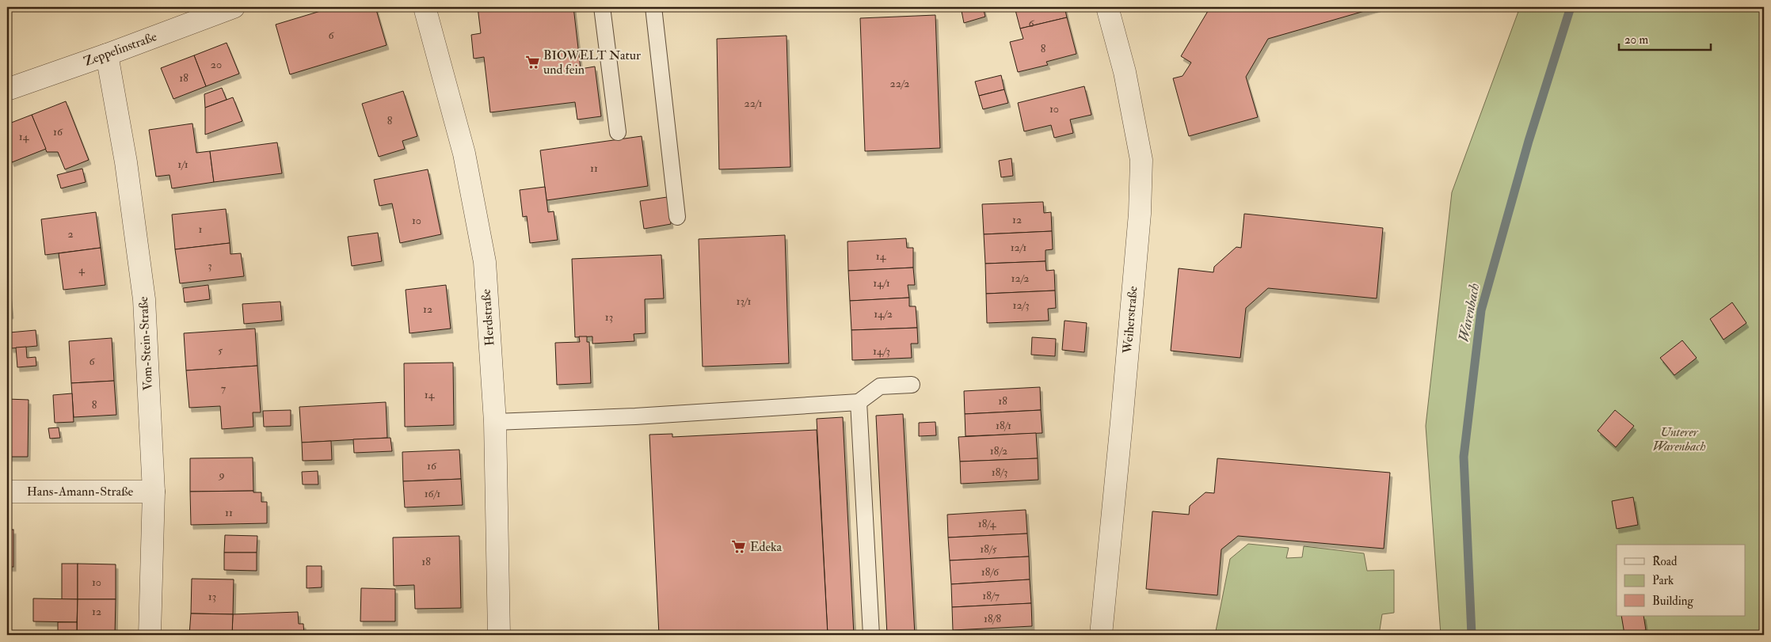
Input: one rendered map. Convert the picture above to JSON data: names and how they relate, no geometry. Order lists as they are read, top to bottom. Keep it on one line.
{"streets":{"street":["Zeppelinstraße","Herdstraße","Weiherstraße","Vom-Stein-Straße","Hans-Amann-Straße"]},"crossings":[["Zeppelinstraße","Vom-Stein-Straße"],["Vom-Stein-Straße","Hans-Amann-Straße"]],"water":["Warenbach"],"parks":["Unterer Warenbach"],"places":{"supermarket":["BIOWELT Natur und fein","Edeka"]},"house_numbers":["6","6","8","20","18","22/2","22/1","10","8","16","14","1/1","11","12","10","1","2","12/1","14","3","4","12/2","14/1","13/1","12/3","12","14/2","13","5","14/3","6","7","14","18","8","18/1","18/2","16","18/3","9","16/1","11","18/4","18/5","18","18/6","10","18/7","13","12","18/8"],"legend":["Road","Park","Building"],"scale_bar":"20 m"}
